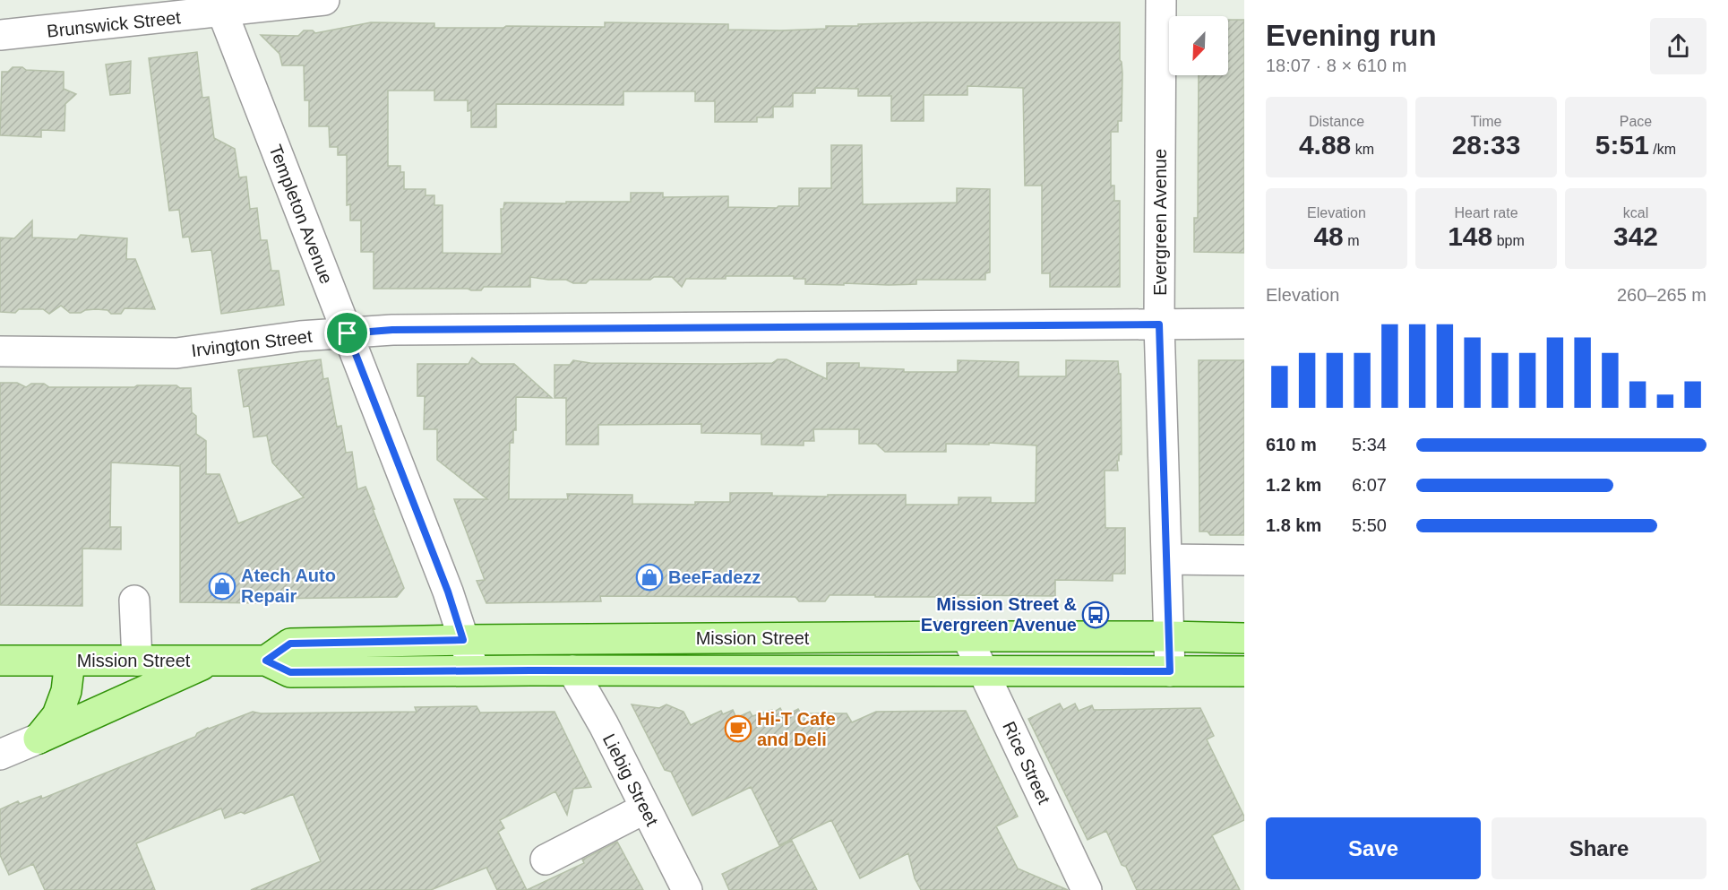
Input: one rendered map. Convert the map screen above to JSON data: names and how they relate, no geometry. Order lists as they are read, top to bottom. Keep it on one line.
{"streets":{"main road":["Mission Street"],"street":["Brunswick Street","Templeton Avenue","Evergreen Avenue","Irvington Street","Rice Street","Liebig Street"]},"crossings":[["Brunswick Street","Templeton Avenue"],["Templeton Avenue","Irvington Street"],["Templeton Avenue","Mission Street"],["Evergreen Avenue","Irvington Street"],["Evergreen Avenue","Mission Street"],["Mission Street","Rice Street"],["Mission Street","Liebig Street"]],"places":{"shop":["BeeFadezz","Atech Auto Repair"],"bus stop":["Mission Street & Evergreen Avenue"],"cafe":["Hi-T Cafe and Deli"]},"north":"bottom left","page":{"heading":["Evening run","18:07 · 8 × 610 m"],"stats":[["Distance","4.88 km"],["Time","28:33"],["Pace","5:51 /km"],["Elevation","48 m"],["Heart rate","148 bpm"],["kcal","342"]],"chart":["Elevation","260–265 m"],"list":[{"name":"610 m","note":"5:34"},{"name":"1.2 km","note":"6:07"},{"name":"1.8 km","note":"5:50"}],"buttons":["Save","Share"]}}
